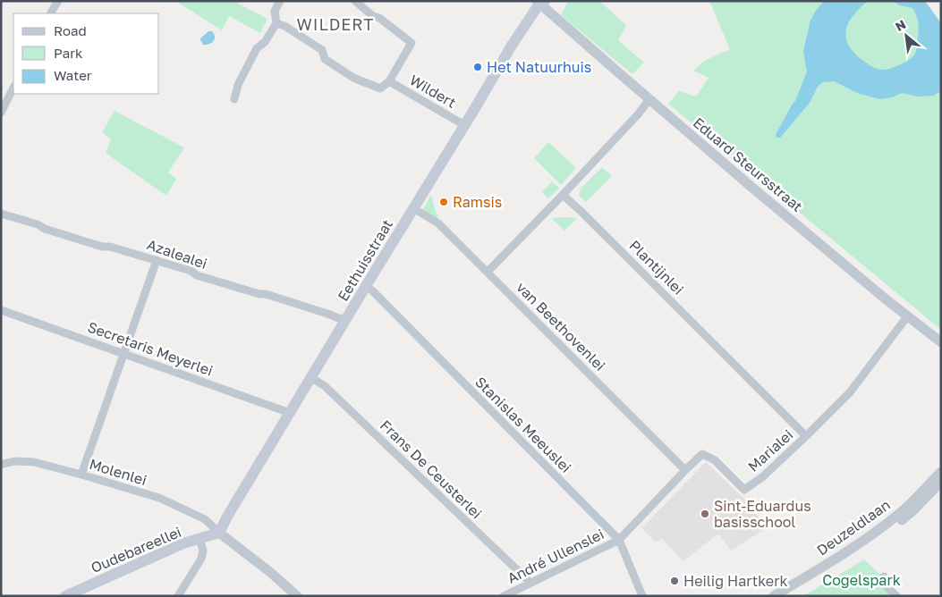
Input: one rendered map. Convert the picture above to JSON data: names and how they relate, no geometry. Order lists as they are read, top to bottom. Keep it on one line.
{"streets":{"main road":["Eethuisstraat","Oudebareellei"],"street":["Wildert","Eduard Steursstraat","Azalealei","Plantijnlei","van Beethovenlei","Secretaris Meyerlei","Stanislas Meeuslei","Marialei","Frans De Ceusterlei","Molenlei","Deuzeldlaan","André Ullenslei"]},"crossings":[["Wildert","Eethuisstraat"],["Eduard Steursstraat","Eethuisstraat"],["Eduard Steursstraat","Marialei"],["Azalealei","Eethuisstraat"],["Eethuisstraat","van Beethovenlei"],["Eethuisstraat","Secretaris Meyerlei"],["Eethuisstraat","Stanislas Meeuslei"],["Eethuisstraat","Frans De Ceusterlei"],["Eethuisstraat","Molenlei"],["Eethuisstraat","Oudebareellei"],["Plantijnlei","Marialei"],["van Beethovenlei","Marialei"],["Stanislas Meeuslei","Marialei"],["Stanislas Meeuslei","André Ullenslei"],["Marialei","André Ullenslei"],["Frans De Ceusterlei","André Ullenslei"],["Molenlei","Oudebareellei"]],"districts":["WILDERT"],"parks":["Cogelspark"],"places":["Het Natuurhuis","Ramsis","Sint-Eduardus basisschool","Heilig Hartkerk"],"legend":["Road","Park","Water"],"north":"top left"}
